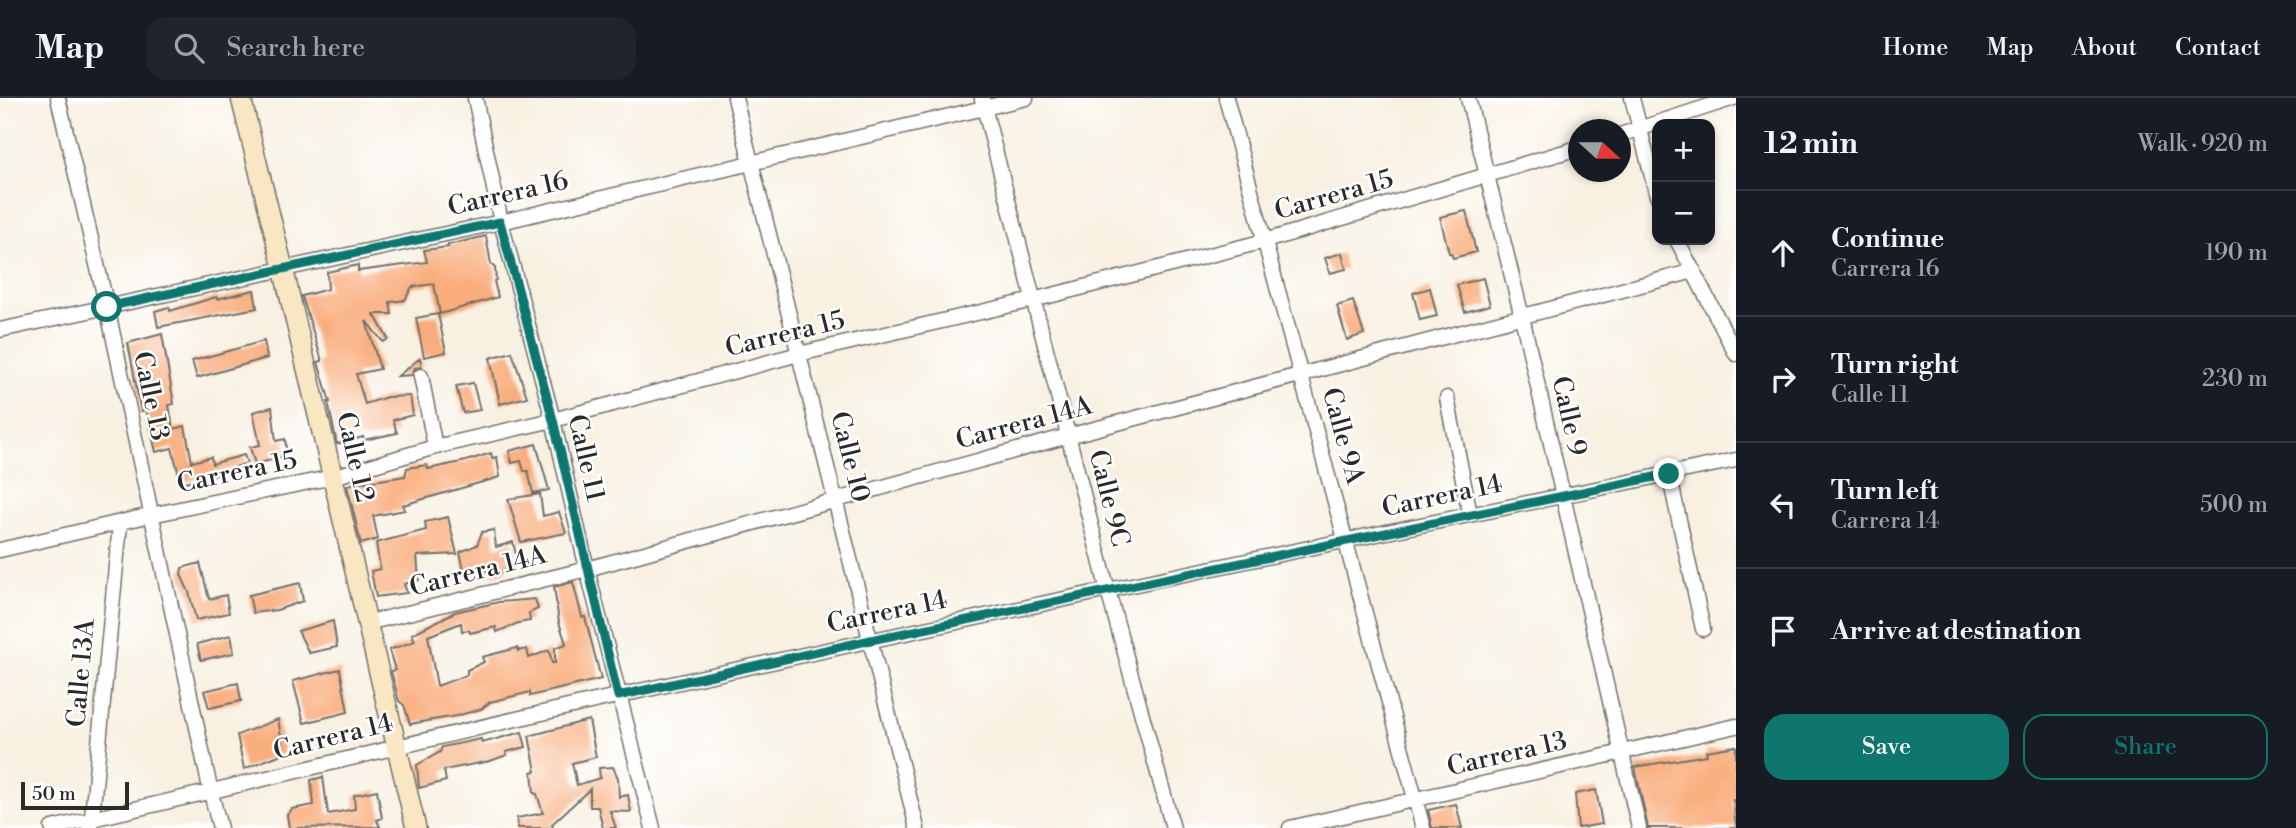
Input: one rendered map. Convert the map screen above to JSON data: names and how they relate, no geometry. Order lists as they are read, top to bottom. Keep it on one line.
{"streets":{"street":["Carrera 16","Carrera 15","Calle 13","Calle 9","Carrera 14A","Calle 9A","Calle 12","Calle 10","Calle 11","Carrera 14","Calle 9C","Calle 13A","Carrera 13"]},"crossings":[["Carrera 16","Calle 13"],["Carrera 16","Calle 12"],["Carrera 16","Calle 10"],["Carrera 16","Calle 11"],["Carrera 16","Calle 9C"],["Carrera 15","Calle 13"],["Carrera 15","Calle 9"],["Carrera 15","Calle 9A"],["Carrera 15","Calle 12"],["Carrera 15","Calle 10"],["Carrera 15","Calle 11"],["Carrera 15","Calle 9C"],["Carrera 15","Calle 13A"],["Calle 13","Carrera 14"],["Calle 9","Carrera 14A"],["Calle 9","Carrera 14"],["Calle 9","Carrera 13"],["Carrera 14A","Calle 9A"],["Carrera 14A","Calle 12"],["Carrera 14A","Calle 10"],["Carrera 14A","Calle 11"],["Carrera 14A","Calle 9C"],["Calle 9A","Carrera 14"],["Calle 9A","Carrera 13"],["Calle 12","Carrera 14"],["Calle 10","Carrera 14"],["Calle 11","Carrera 14"],["Carrera 14","Calle 9C"],["Carrera 14","Calle 13A"]],"scale_bar":"50 m","north":"right","page":{"header":"Map","search":"Search here","nav":["Home","Map","About","Contact"],"heading":["12 min","Walk · 920 m"],"map_buttons":["+","−"],"list":[["Continue","Carrera 16","190 m"],["Turn right","Calle 11","230 m"],["Turn left","Carrera 14","500 m"],"Arrive at destination"],"buttons":["Save","Share"],"scale":"50 m"}}
